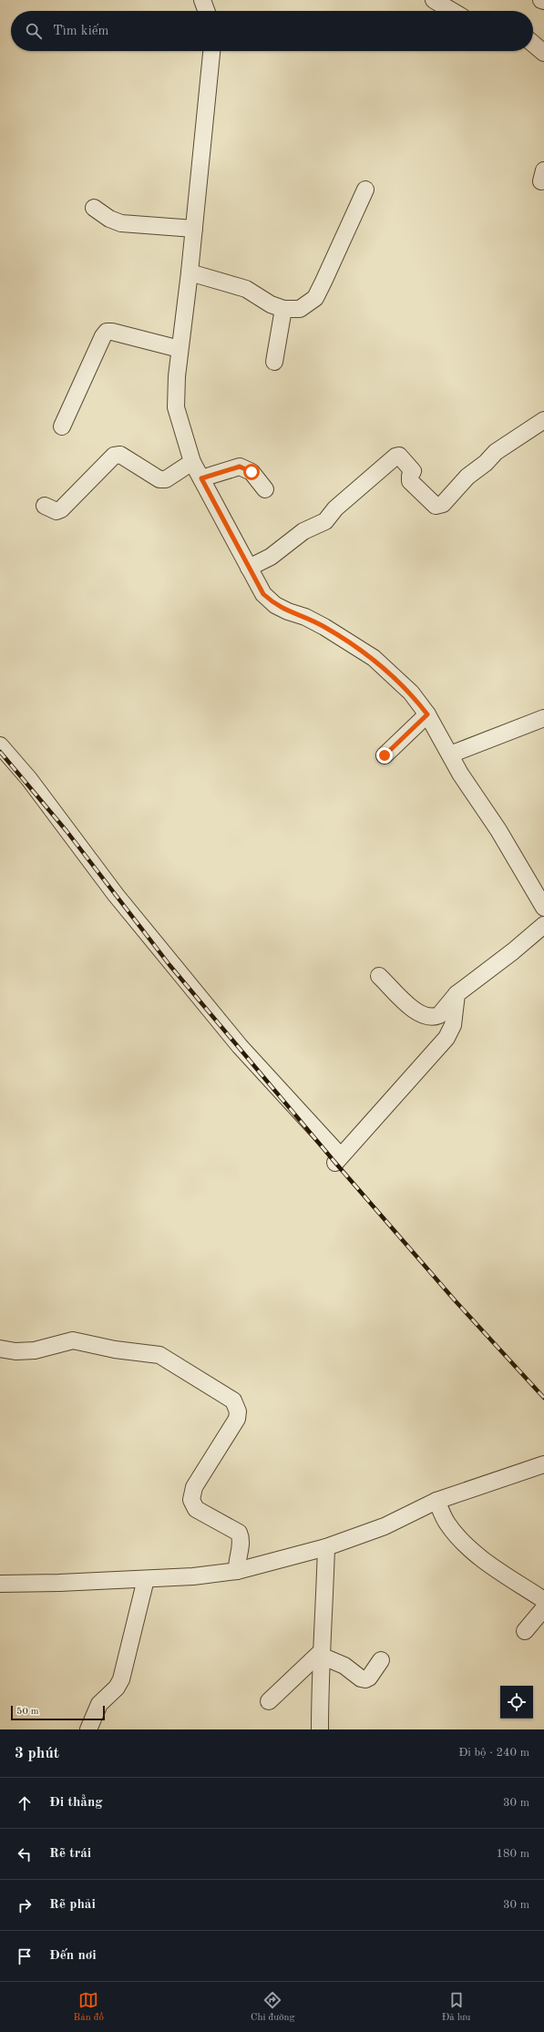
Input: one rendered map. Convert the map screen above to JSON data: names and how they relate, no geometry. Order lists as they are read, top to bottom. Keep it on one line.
{"scale_bar":"50 m","page":{"search":"Tìm kiếm","scale":"50 m","heading":["3 phút","Đi bộ · 240 m"],"list":[["Đi thẳng","30 m"],["Rẽ trái","180 m"],["Rẽ phải","30 m"],"Đến nơi"],"nav":["Bản đồ","Chỉ đường","Đã lưu"]}}
